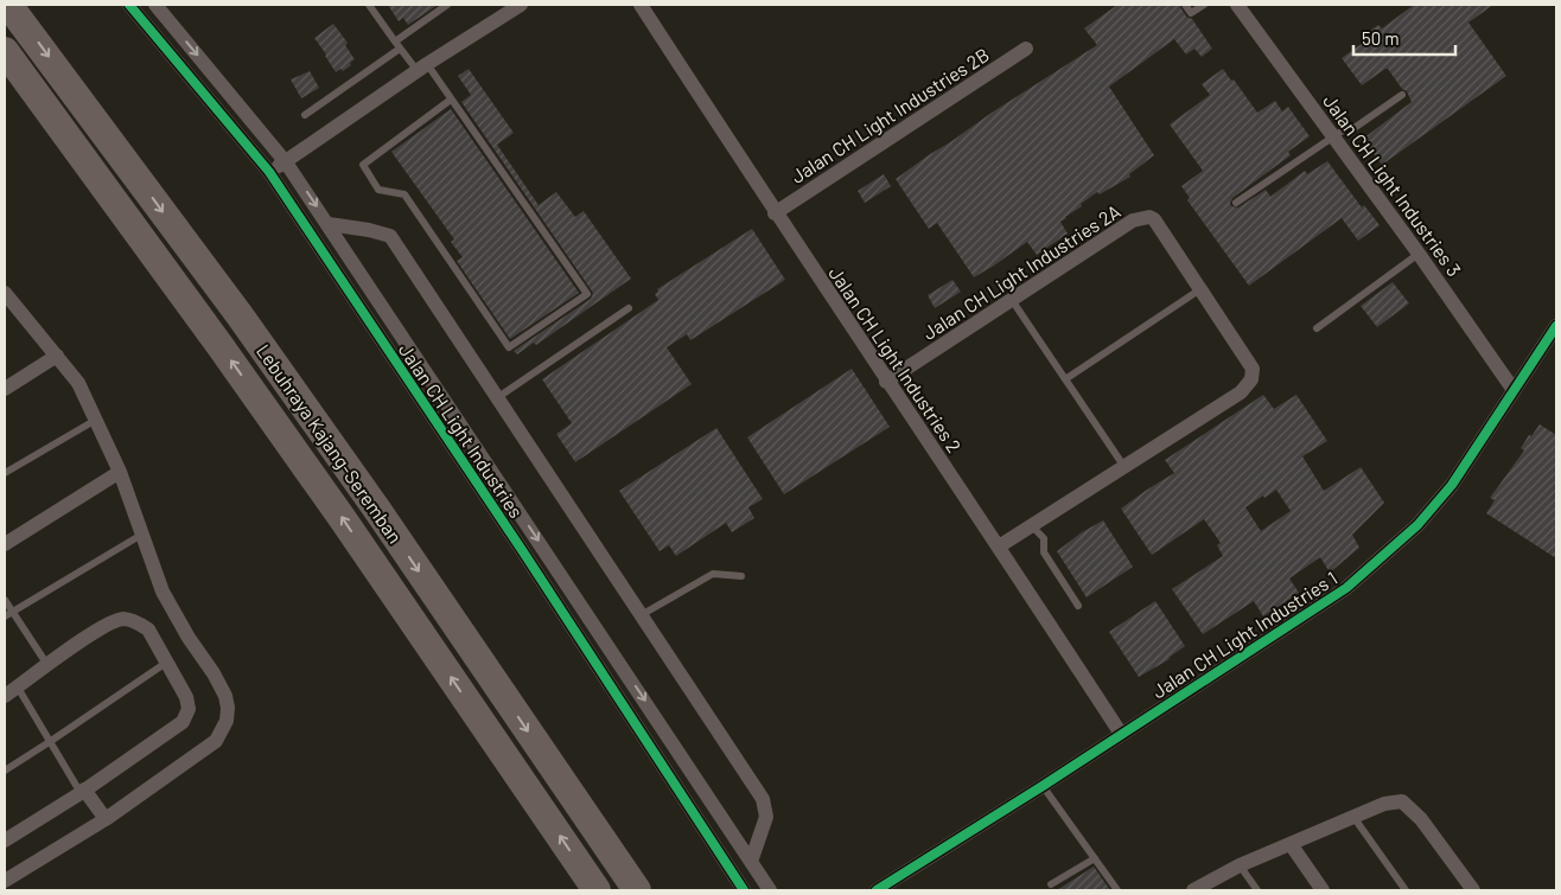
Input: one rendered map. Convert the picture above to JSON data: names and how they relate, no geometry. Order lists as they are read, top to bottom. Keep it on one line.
{"streets":{"highway":["Lebuhraya Kajang-Seremban"],"street":["Jalan CH Light Industries 2B","Jalan CH Light Industries 3","Jalan CH Light Industries 2A","Jalan CH Light Industries 2","Jalan CH Light Industries","Jalan CH Light Industries 1"]},"crossings":[["Jalan CH Light Industries 2B","Jalan CH Light Industries 2"],["Jalan CH Light Industries 3","Jalan CH Light Industries 1"],["Jalan CH Light Industries 2A","Jalan CH Light Industries 2"],["Jalan CH Light Industries 2","Jalan CH Light Industries 1"]],"scale_bar":"50 m"}
